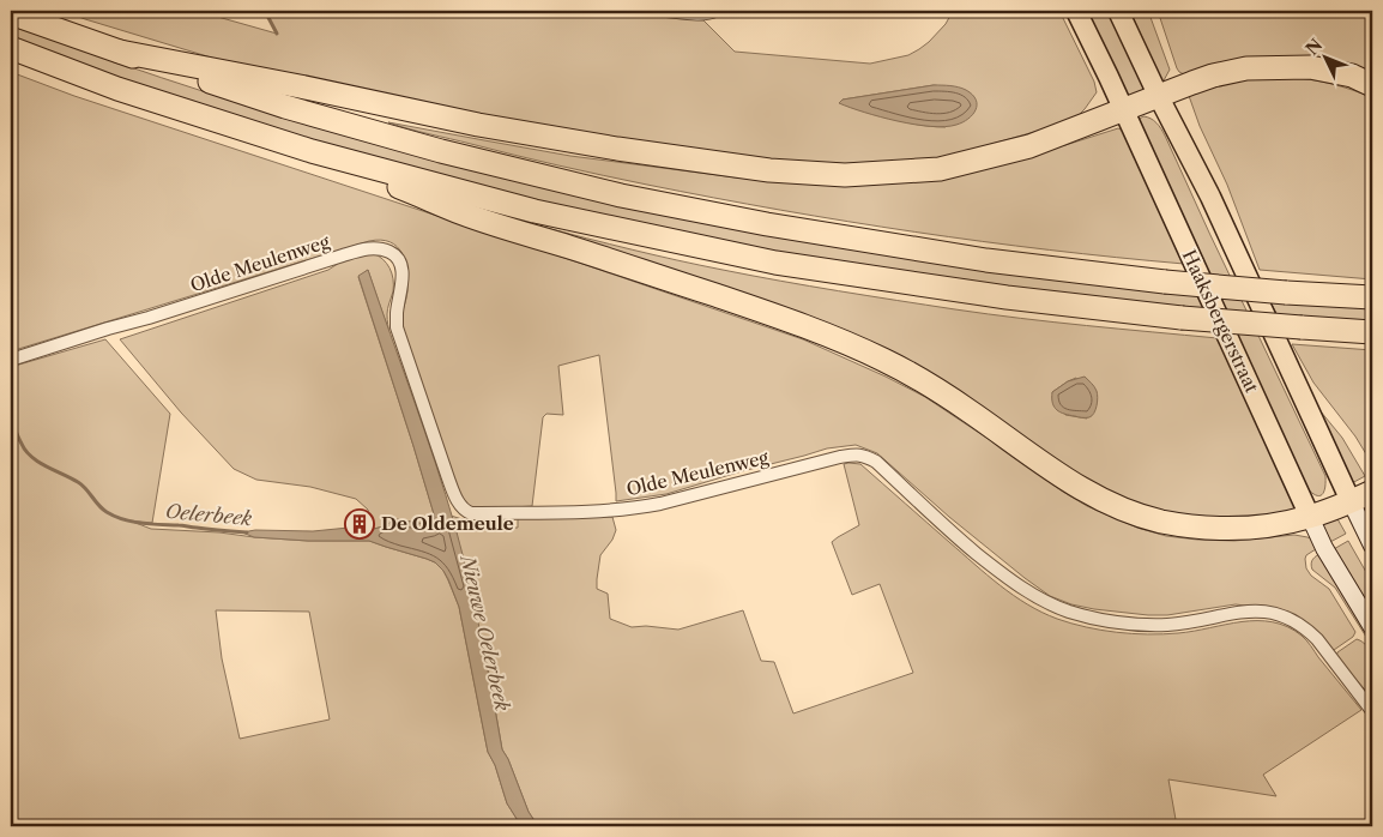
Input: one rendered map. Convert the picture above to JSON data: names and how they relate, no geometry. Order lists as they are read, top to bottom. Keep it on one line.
{"streets":{"main road":["Haaksbergerstraat"],"street":["Olde Meulenweg"]},"water":["Oelerbeek","Nieuwe Oelerbeek"],"places":{"building":["De Oldemeule"]},"north":"top left"}
